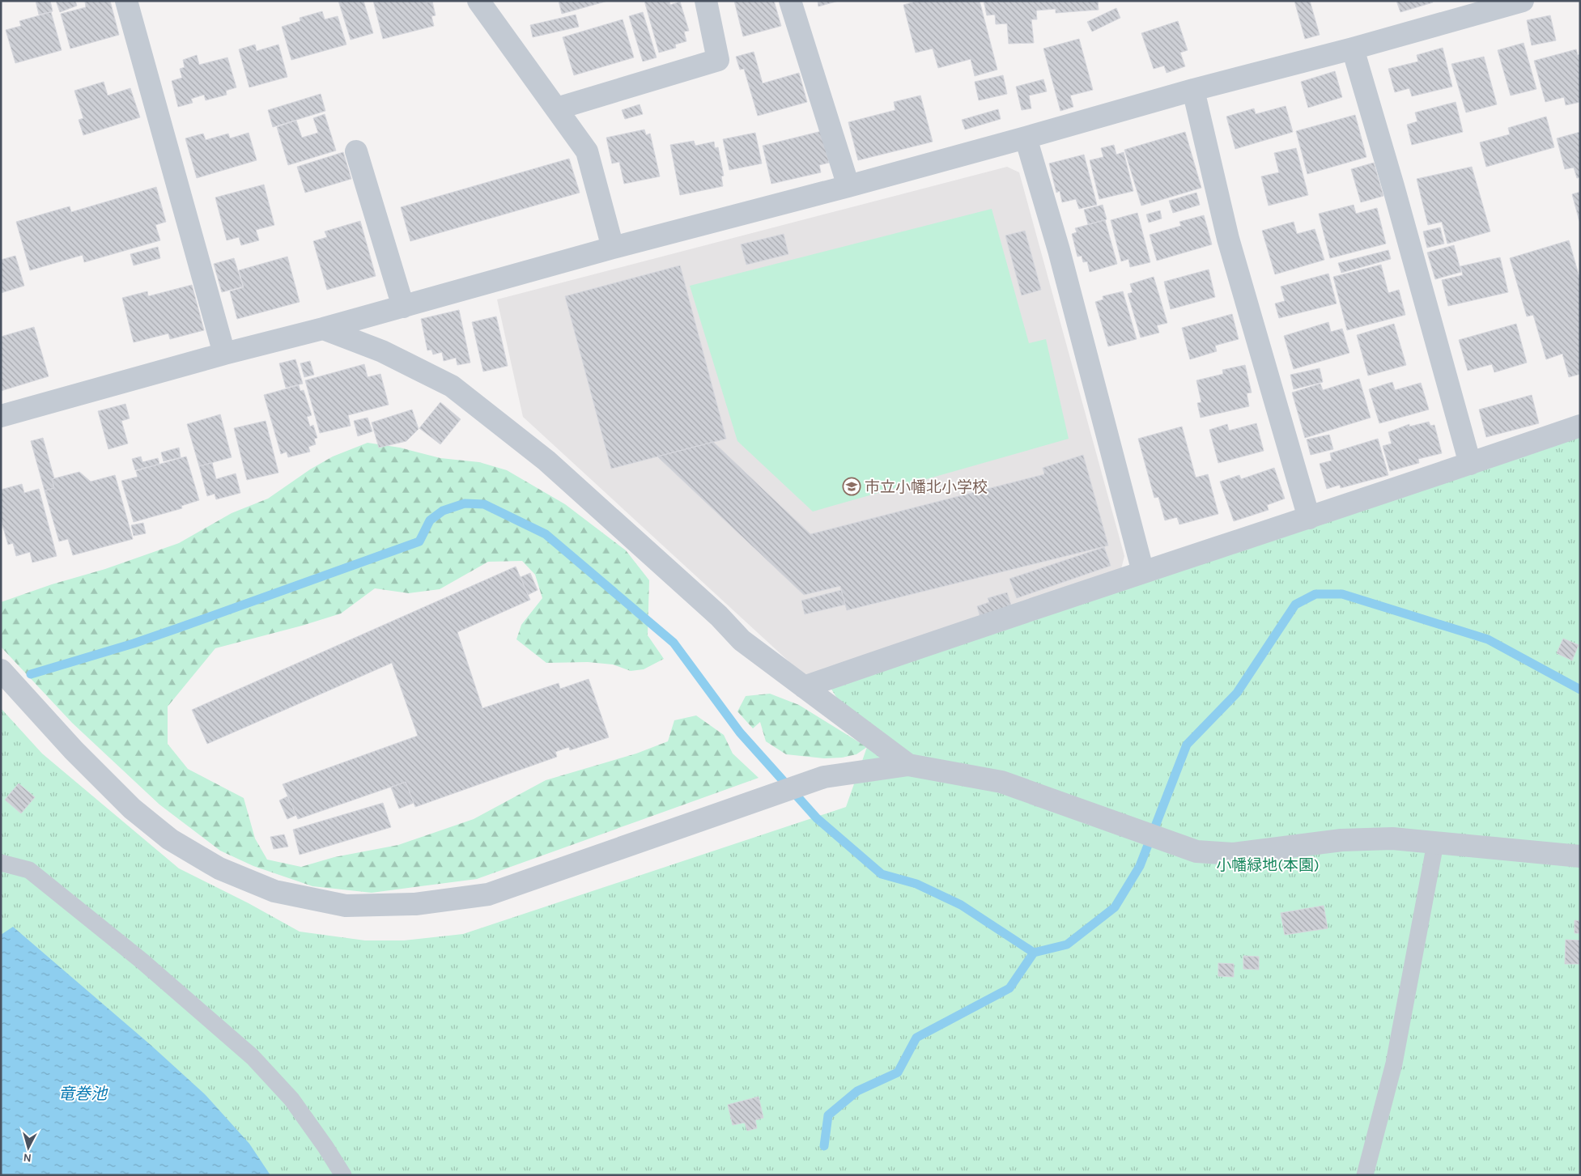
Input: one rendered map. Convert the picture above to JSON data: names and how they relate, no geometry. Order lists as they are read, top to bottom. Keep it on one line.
{"water":["竜巻池"],"parks":["小幡緑地(本園)"],"places":{"school or university":["市立小幡北小学校"]},"north":"bottom"}
